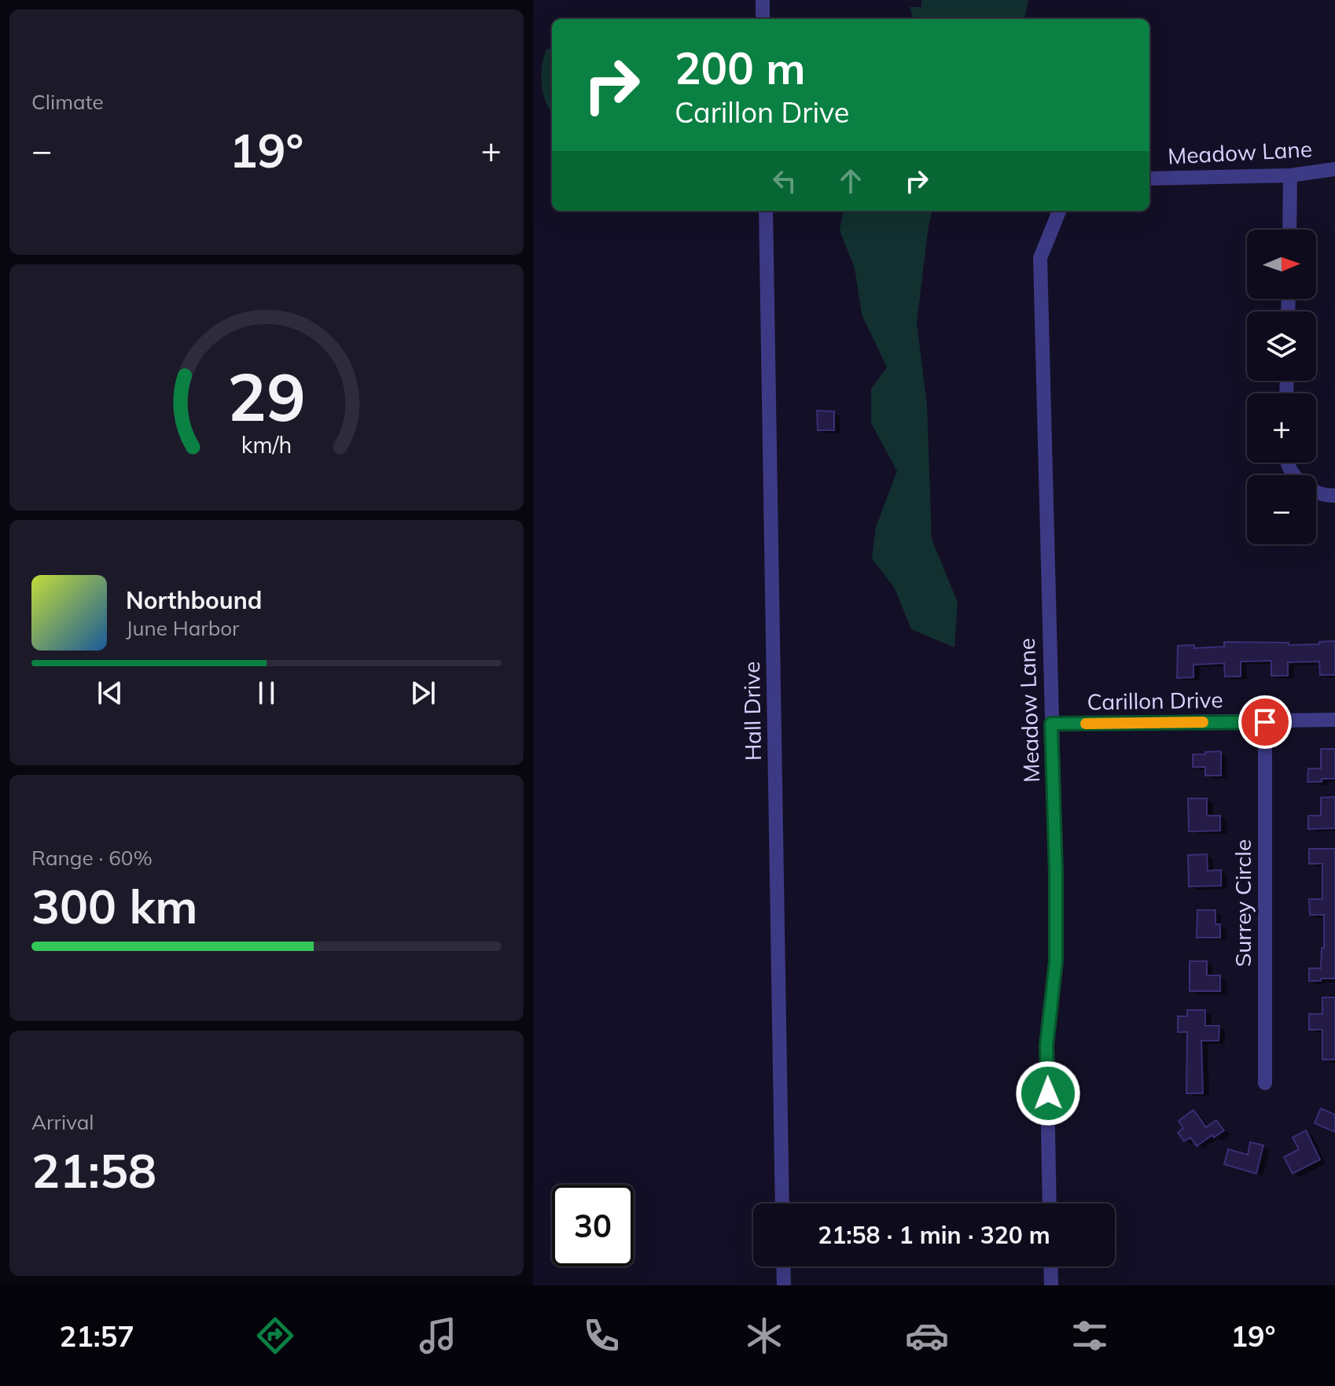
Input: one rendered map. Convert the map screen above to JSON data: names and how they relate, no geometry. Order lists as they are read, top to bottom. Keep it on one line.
{"streets":{"street":["Meadow Lane","Carillon Drive","Hall Drive","Surrey Circle"]},"crossings":[["Meadow Lane","Carillon Drive"],["Carillon Drive","Surrey Circle"]],"north":"right","page":{"tile":["Climate",["Range · 60%","300 km"],["Arrival","21:58"]],"turn":["200 m","Carillon Drive"],"heat":["−","19°","+"],"map_buttons":["+","−"],"song":["Northbound","June Harbor"],"limit":"30","trip":"21:58 · 1 min · 320 m","tabs":["21:57","19°"],"gauge":["29","km/h"]}}
